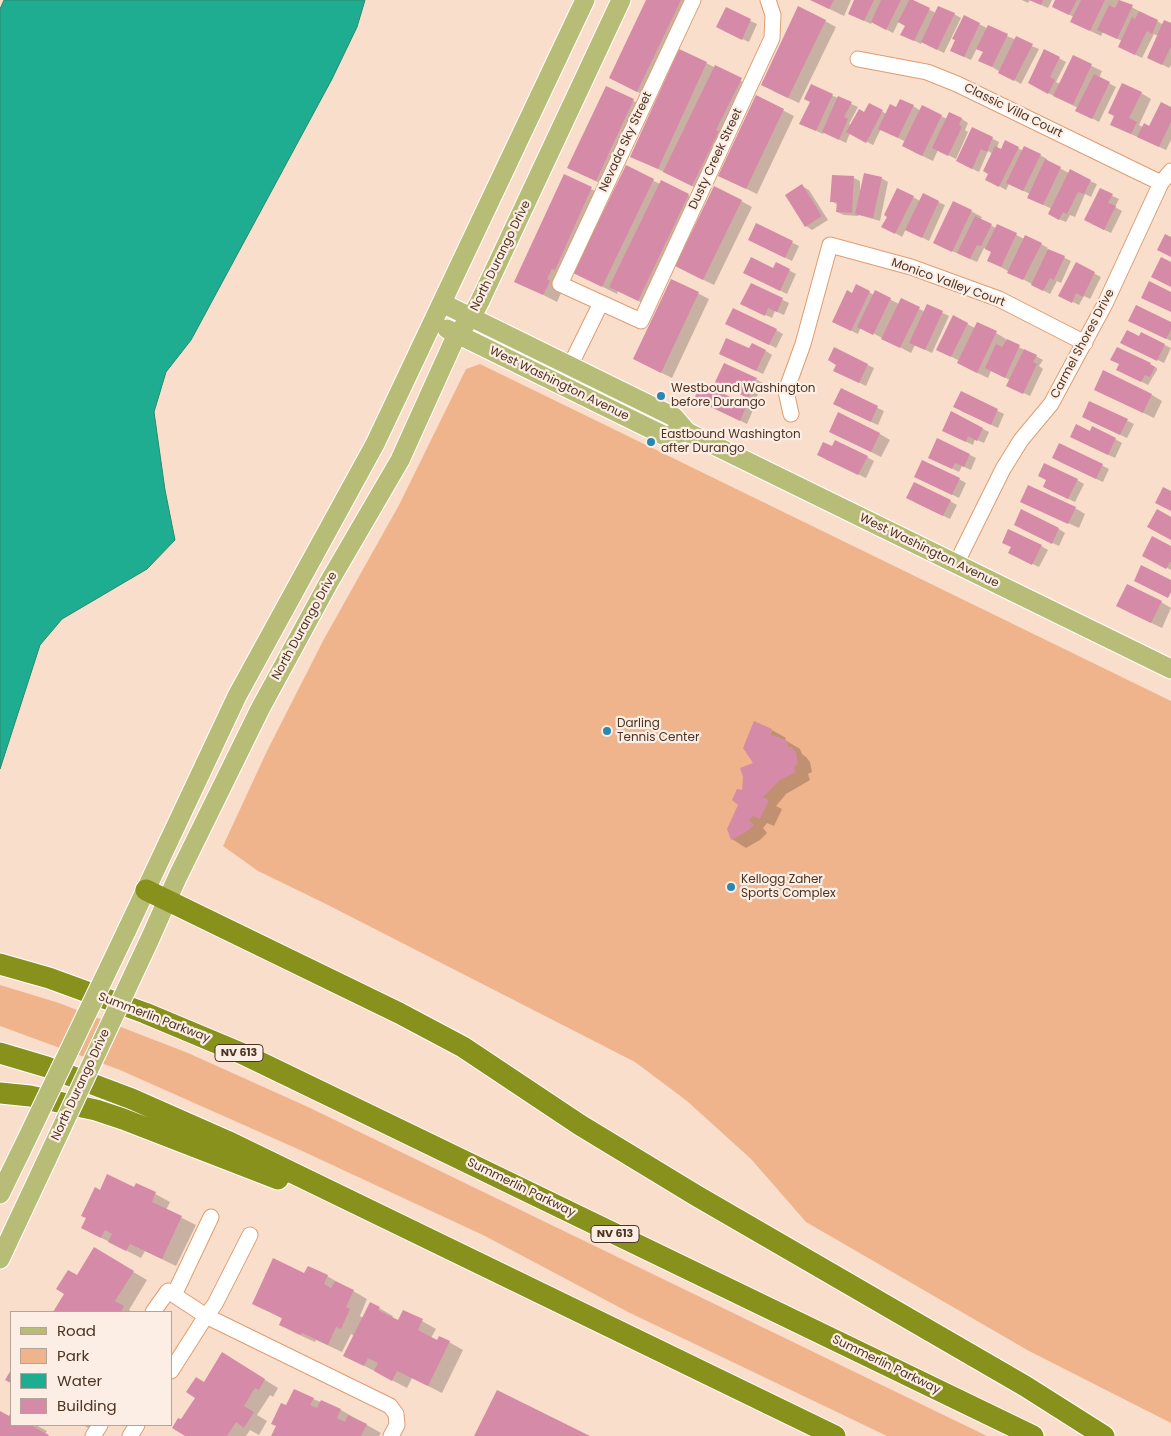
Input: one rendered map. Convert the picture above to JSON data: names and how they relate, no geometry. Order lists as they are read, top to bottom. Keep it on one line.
{"streets":{"highway":["Summerlin Parkway","NV 613"],"main road":["North Durango Drive","West Washington Avenue"],"street":["Classic Villa Court","Nevada Sky Street","Dusty Creek Street","Monico Valley Court","Carmel Shores Drive"]},"crossings":[["Classic Villa Court","Carmel Shores Drive"],["Nevada Sky Street","Dusty Creek Street"],["North Durango Drive","West Washington Avenue"],["Monico Valley Court","Carmel Shores Drive"],["Carmel Shores Drive","West Washington Avenue"]],"places":["Westbound Washington before Durango","Eastbound Washington after Durango","Darling Tennis Center","Kellogg Zaher Sports Complex"],"legend":["Road","Park","Water","Building"]}
